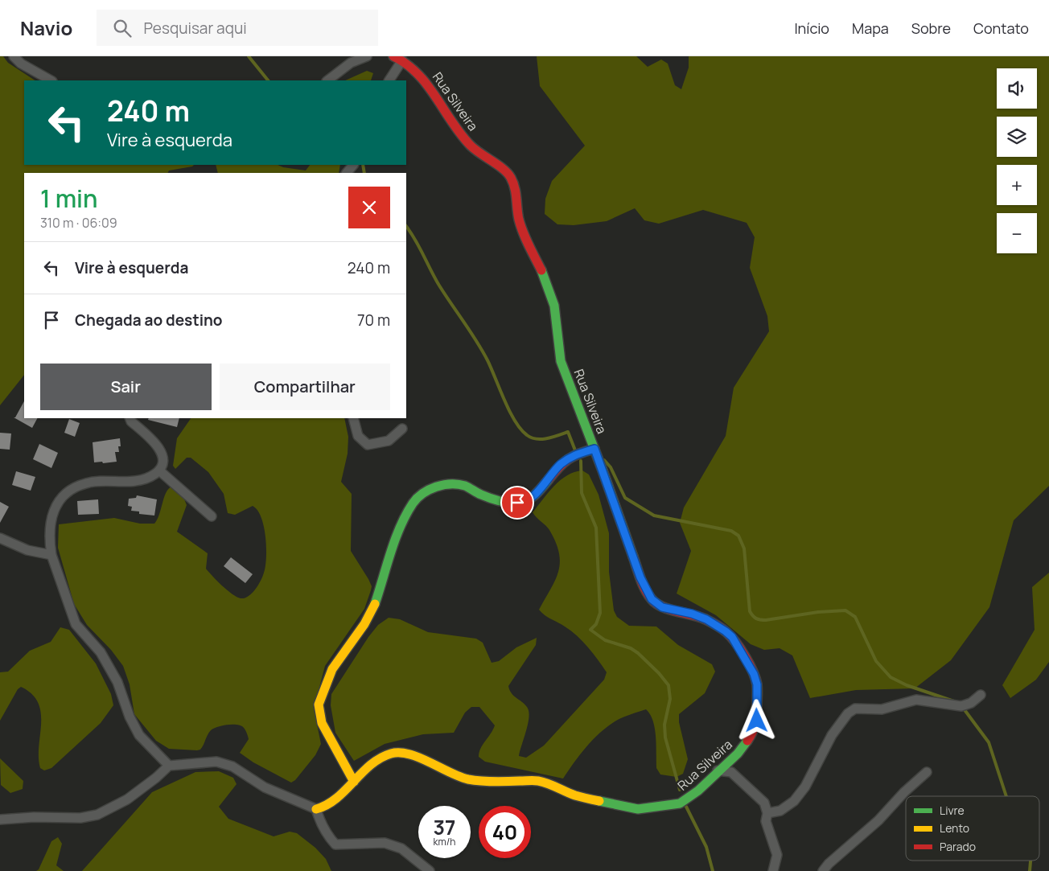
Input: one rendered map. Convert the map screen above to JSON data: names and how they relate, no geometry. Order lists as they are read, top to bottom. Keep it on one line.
{"streets":{"street":["Rua Silveira"]},"legend":["Livre","Lento","Parado"],"page":{"header":"Navio","search":"Pesquisar aqui","nav":["Início","Mapa","Sobre","Contato"],"map_buttons":["+","−"],"turn":["240 m","Vire à esquerda"],"heading":["1 min","310 m · 06:09"],"list":[{"name":"Vire à esquerda","value":"240 m"},{"name":"Chegada ao destino","value":"70 m"}],"buttons":["Sair","Compartilhar"],"speed":"37 km/h","limit":"40"}}
